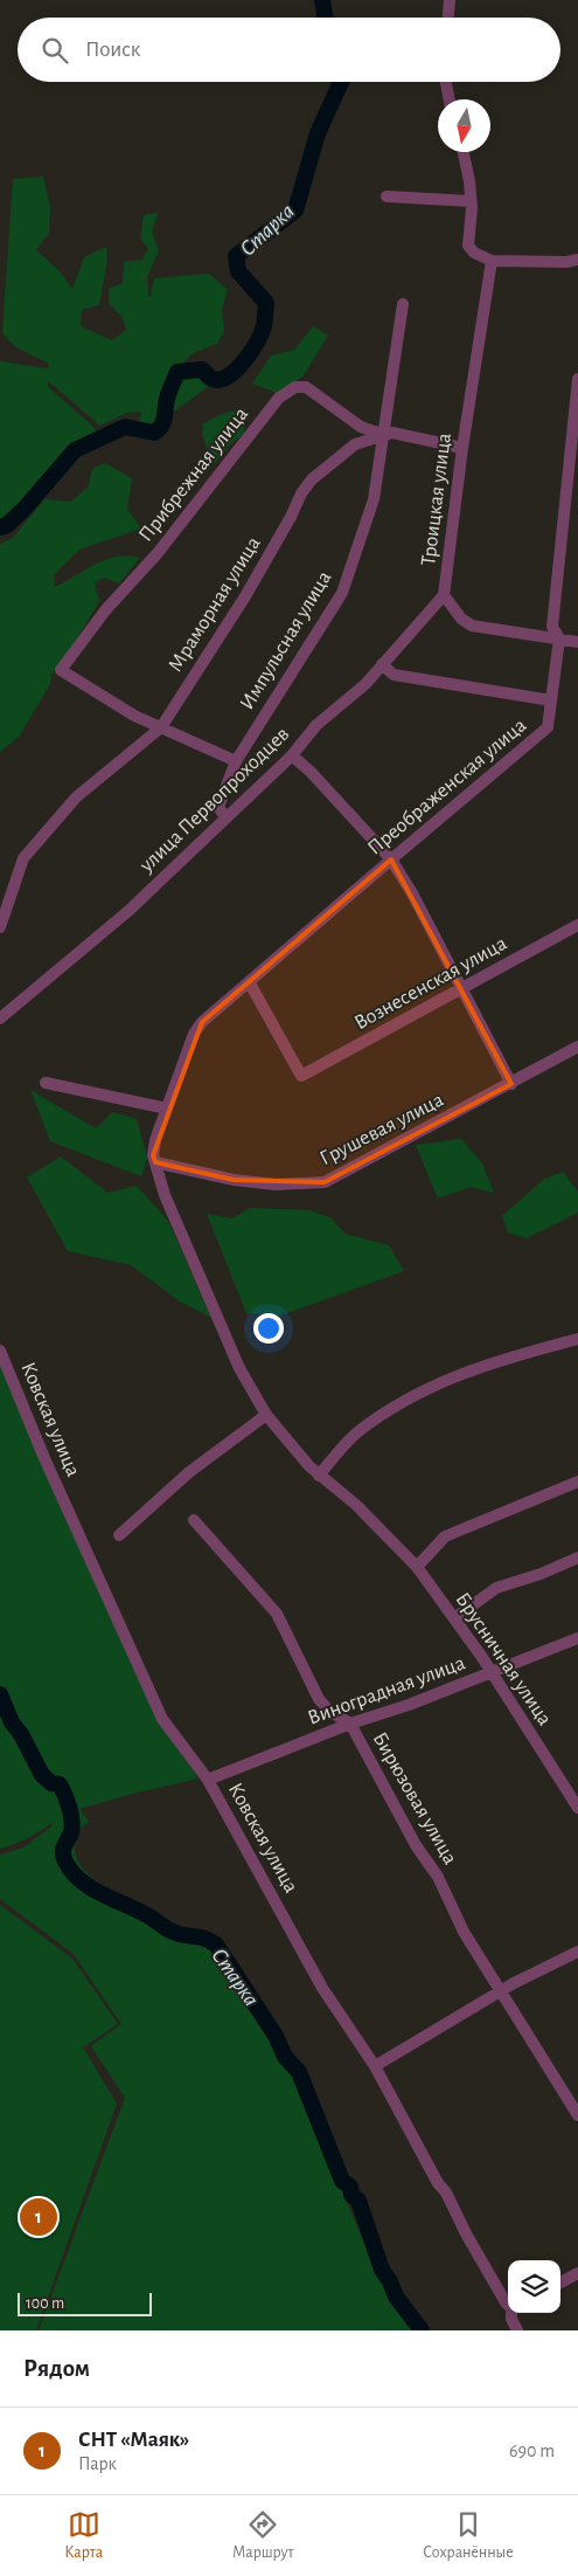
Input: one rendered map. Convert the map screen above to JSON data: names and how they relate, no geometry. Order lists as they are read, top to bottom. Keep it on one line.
{"streets":{"street":["Прибрежная улица","Троицкая улица","Мраморная улица","Импульсная улица","Преображенская улица","улица Первопроходцев","Вознесенская улица","Грушевая улица","Ковская улица","Брусничная улица","Виноградная улица","Бирюзовая улица"]},"crossings":[["Прибрежная улица","Мраморная улица"],["Прибрежная улица","Импульсная улица"],["Троицкая улица","Мраморная улица"],["Троицкая улица","Преображенская улица"],["Троицкая улица","улица Первопроходцев"],["Мраморная улица","Импульсная улица"],["Импульсная улица","улица Первопроходцев"],["Преображенская улица","Вознесенская улица"],["Преображенская улица","Грушевая улица"],["Преображенская улица","Брусничная улица"],["Грушевая улица","Брусничная улица"],["Ковская улица","Виноградная улица"],["Брусничная улица","Виноградная улица"],["Виноградная улица","Бирюзовая улица"]],"water":["Старка"],"scale_bar":"100 m","north":"bottom","page":{"search":"Поиск","pins":"1","scale":"100 m","heading":"Рядом","list":[{"mark":"1","name":"СНТ «Маяк»","note":"Парк","value":"690 m"}],"nav":["Карта","Маршрут","Сохранённые"]}}
